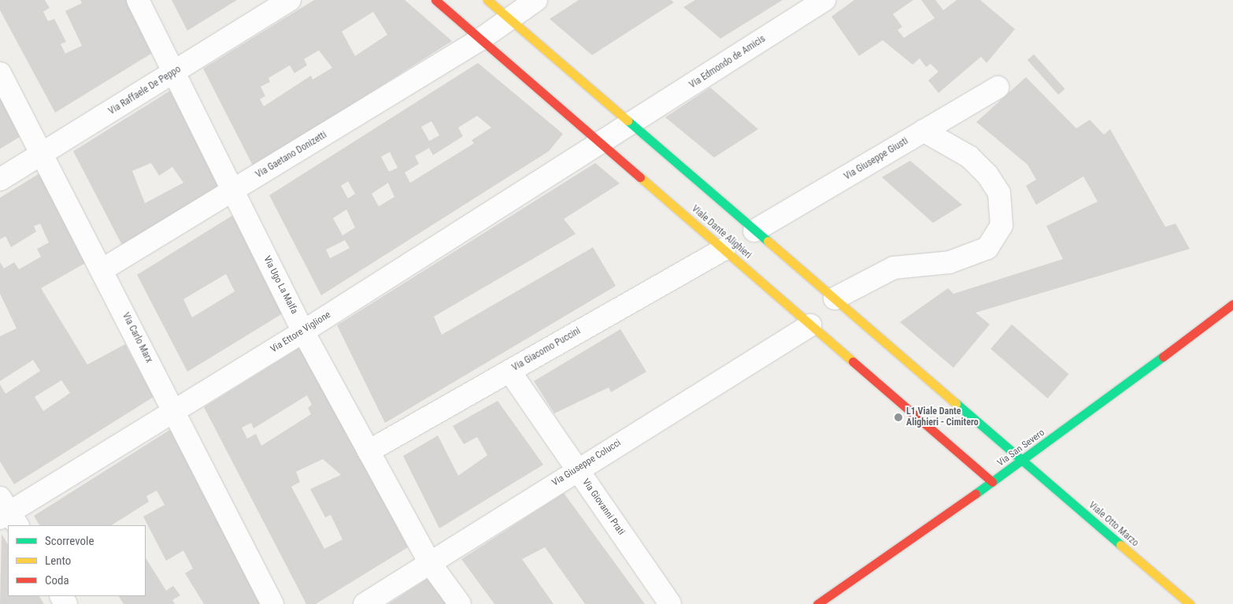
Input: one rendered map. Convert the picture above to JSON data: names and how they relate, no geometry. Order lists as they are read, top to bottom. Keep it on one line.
{"streets":{"street":["Via Edmondo de Amicis","Via Raffaele De Peppo","Via Gaetano Donizetti","Via Giuseppe Giusti","Viale Dante Alighieri","Via Ugo La Malfa","Via Ettore Viglione","Via Carlo Marx","Via Giacomo Puccini","Via San Severo","Via Giuseppe Colucci","Via Giovanni Prati","Viale Otto Marzo"]},"crossings":[["Via Edmondo de Amicis","Viale Dante Alighieri"],["Via Edmondo de Amicis","Via Ettore Viglione"],["Via Raffaele De Peppo","Via Ugo La Malfa"],["Via Raffaele De Peppo","Via Carlo Marx"],["Via Gaetano Donizetti","Viale Dante Alighieri"],["Via Gaetano Donizetti","Via Ugo La Malfa"],["Via Gaetano Donizetti","Via Carlo Marx"],["Viale Dante Alighieri","Via Ettore Viglione"],["Viale Dante Alighieri","Via Giacomo Puccini"],["Viale Dante Alighieri","Via San Severo"],["Viale Dante Alighieri","Via Giuseppe Colucci"],["Via Ugo La Malfa","Via Ettore Viglione"],["Via Ugo La Malfa","Via Giacomo Puccini"],["Via Ugo La Malfa","Via Giuseppe Colucci"],["Via Ettore Viglione","Via Carlo Marx"],["Via Giacomo Puccini","Via Giovanni Prati"],["Via San Severo","Viale Otto Marzo"],["Via Giuseppe Colucci","Via Giovanni Prati"]],"places":["L1 Viale Dante Alighieri - Cimitero"],"legend":["Scorrevole","Lento","Coda"]}
